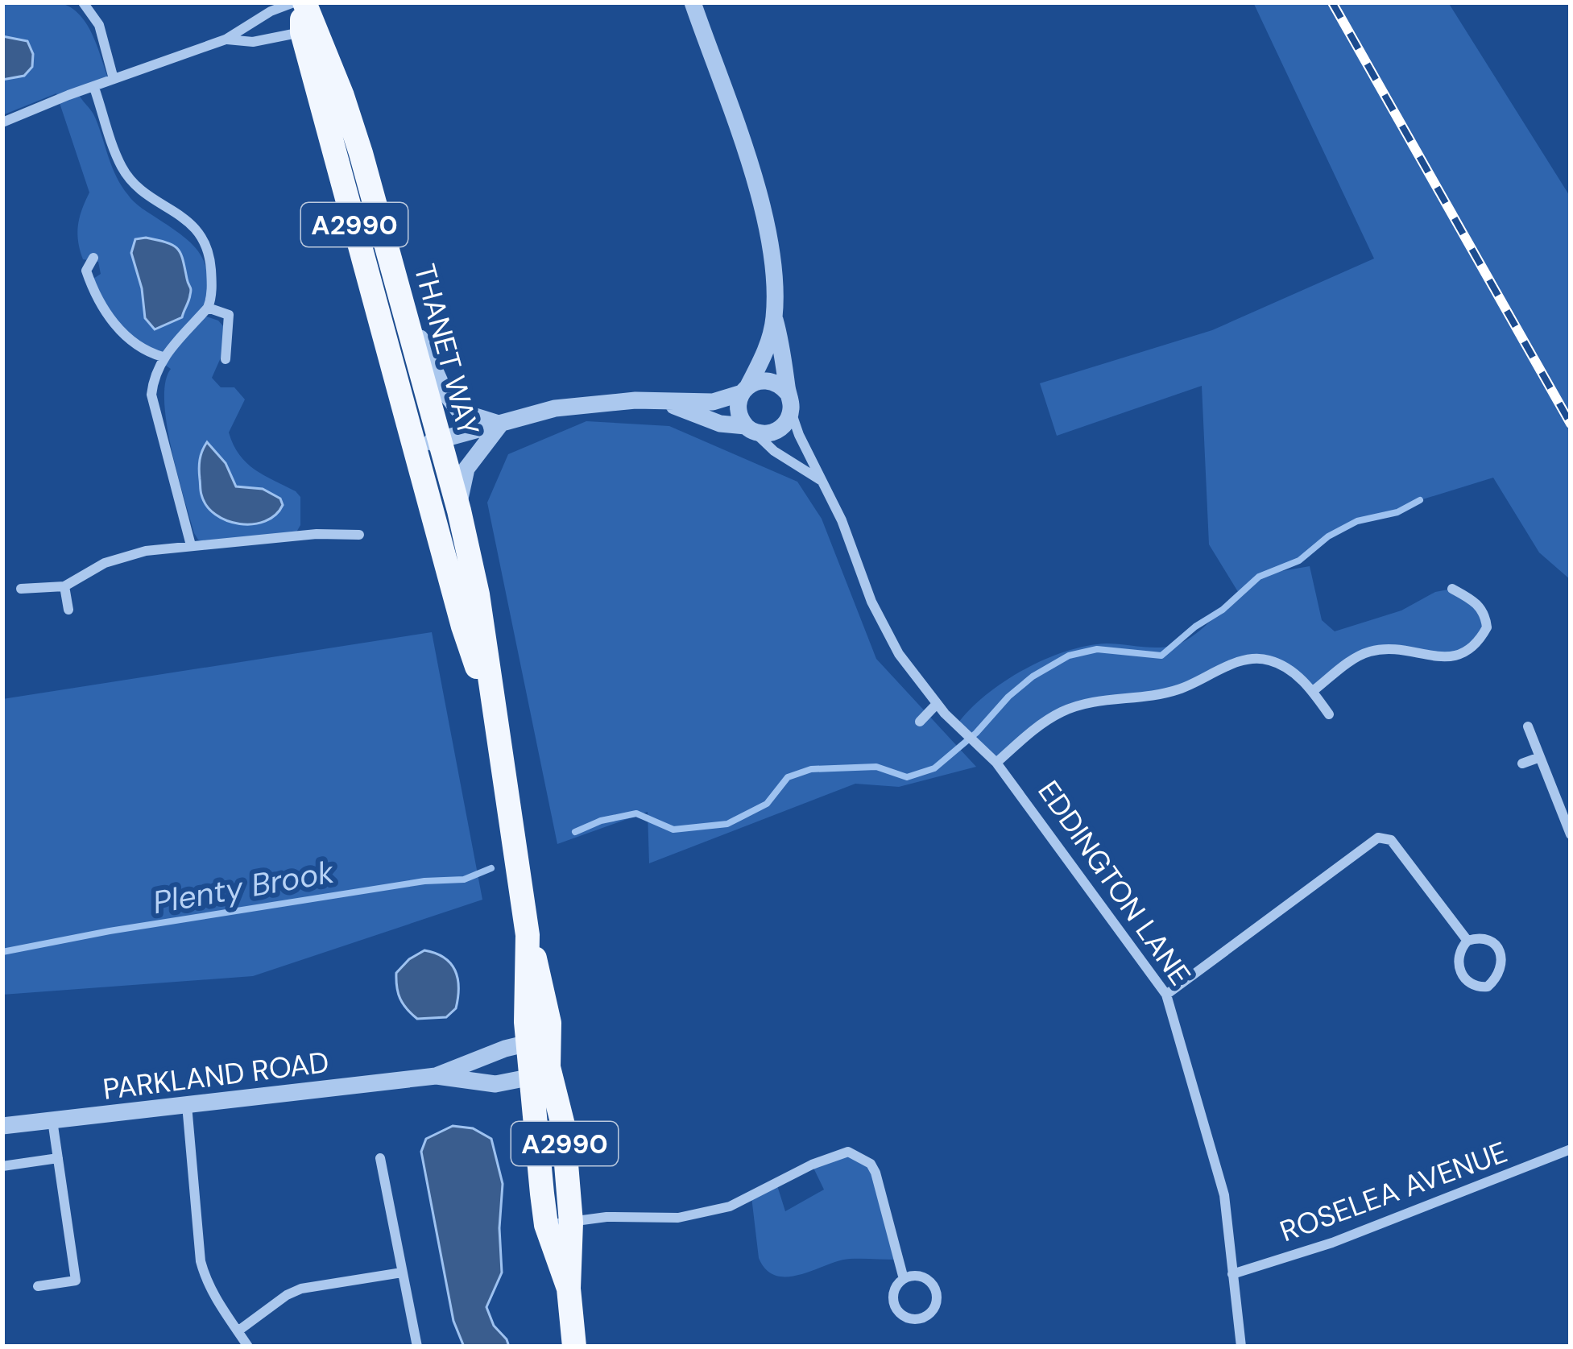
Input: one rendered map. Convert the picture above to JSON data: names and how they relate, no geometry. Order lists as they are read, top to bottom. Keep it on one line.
{"streets":{"main road":["A2990","THANET WAY"],"street":["EDDINGTON LANE","PARKLAND ROAD","ROSELEA AVENUE"]},"crossings":[["THANET WAY","PARKLAND ROAD"],["EDDINGTON LANE","ROSELEA AVENUE"]],"water":["Plenty Brook"]}
